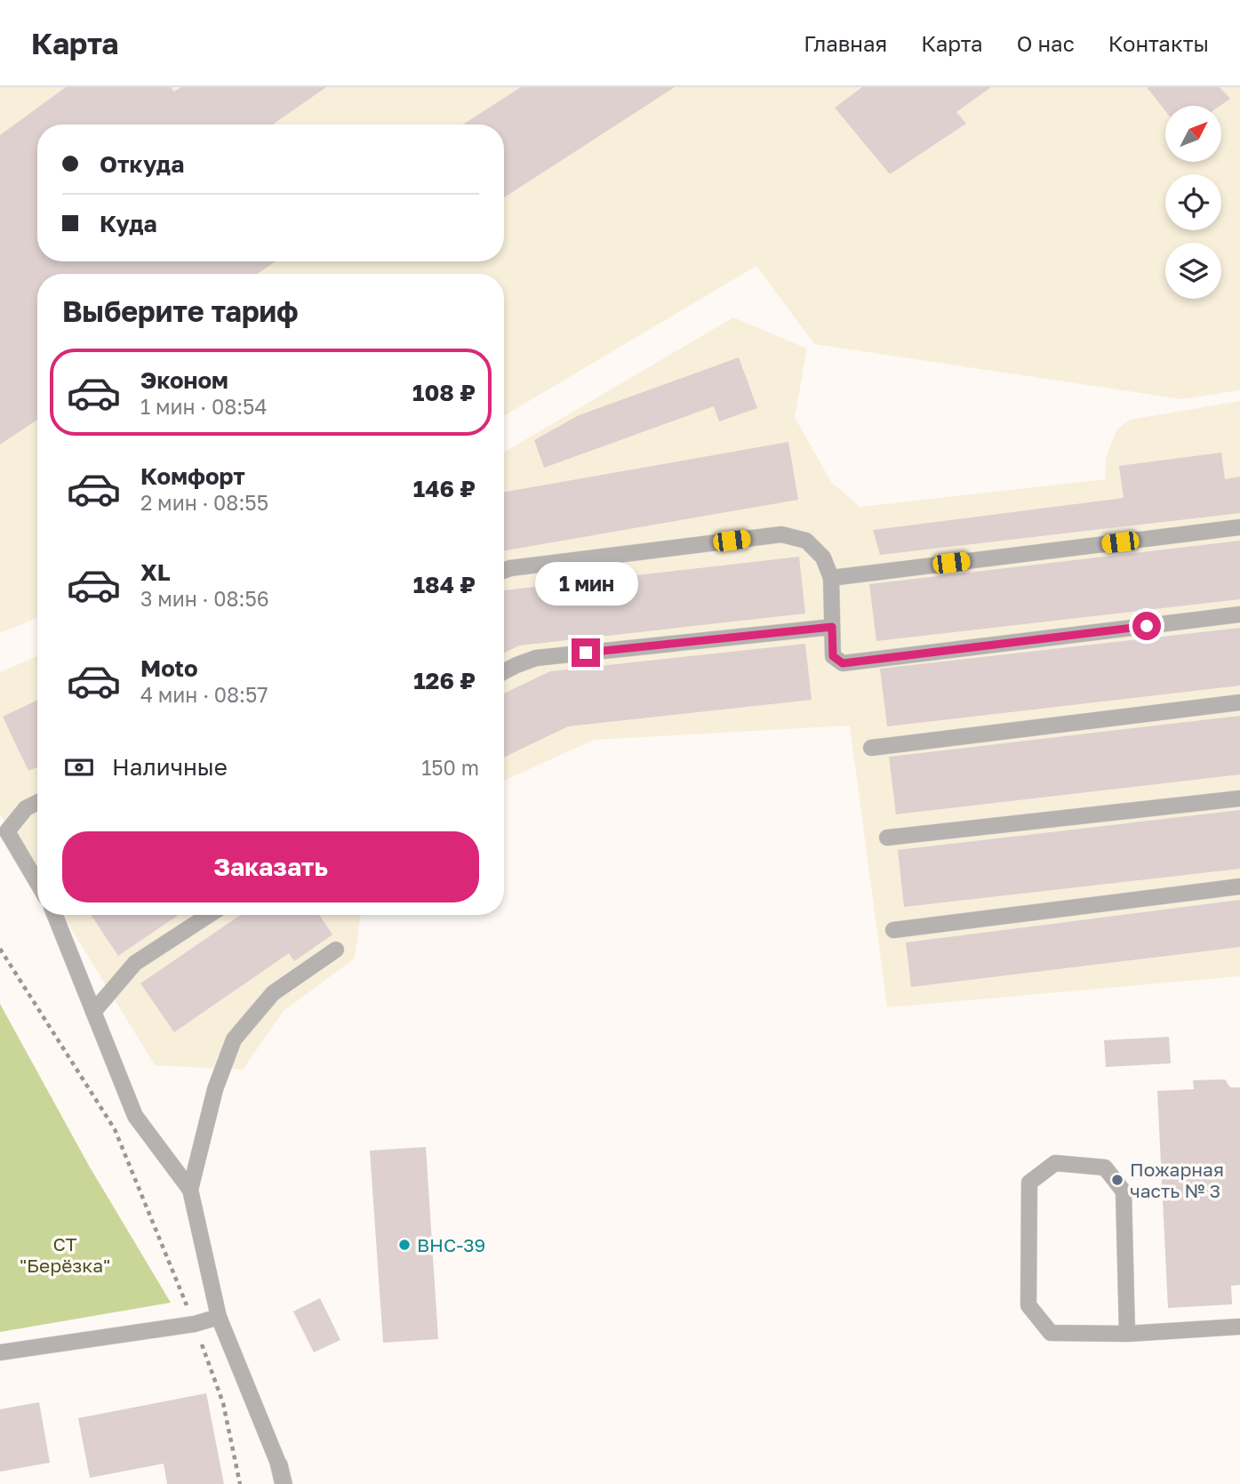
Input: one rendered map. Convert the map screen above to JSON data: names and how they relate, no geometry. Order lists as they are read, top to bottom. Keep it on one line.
{"parks":["СТ \"Берёзка\""],"places":["Пожарная часть № 3","ВНС-39"],"north":"top right","page":{"header":"Карта","nav":["Главная","Карта","О нас","Контакты"],"banner":["Откуда","Куда"],"heading":"Выберите тариф","list":[{"name":"Эконом","note":"1 мин · 08:54","value":"108 ₽"},{"name":"Комфорт","note":"2 мин · 08:55","value":"146 ₽"},{"name":"XL","note":"3 мин · 08:56","value":"184 ₽"},{"name":"Moto","note":"4 мин · 08:57","value":"126 ₽"}],"bubble":"1 мин","pay":["Наличные","150 m"],"buttons":"Заказать"}}
